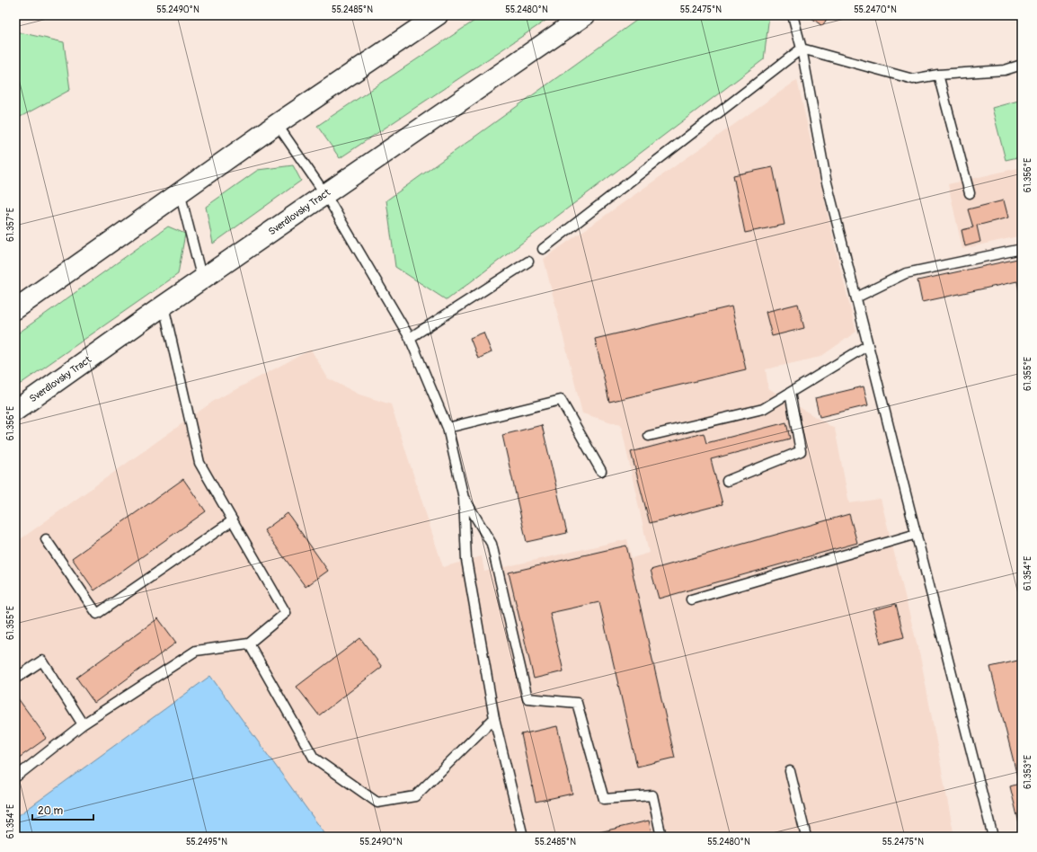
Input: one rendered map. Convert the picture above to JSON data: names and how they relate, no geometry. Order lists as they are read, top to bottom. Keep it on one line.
{"streets":{"main road":["Sverdlovsky Tract"]},"scale_bar":"20 m","coordinates":["55.2490°N","55.2485°N","55.2480°N","55.2475°N","55.2470°N","61.356°E","61.357°E","61.355°E","61.354°E","61.353°E","55.2495°N"]}
